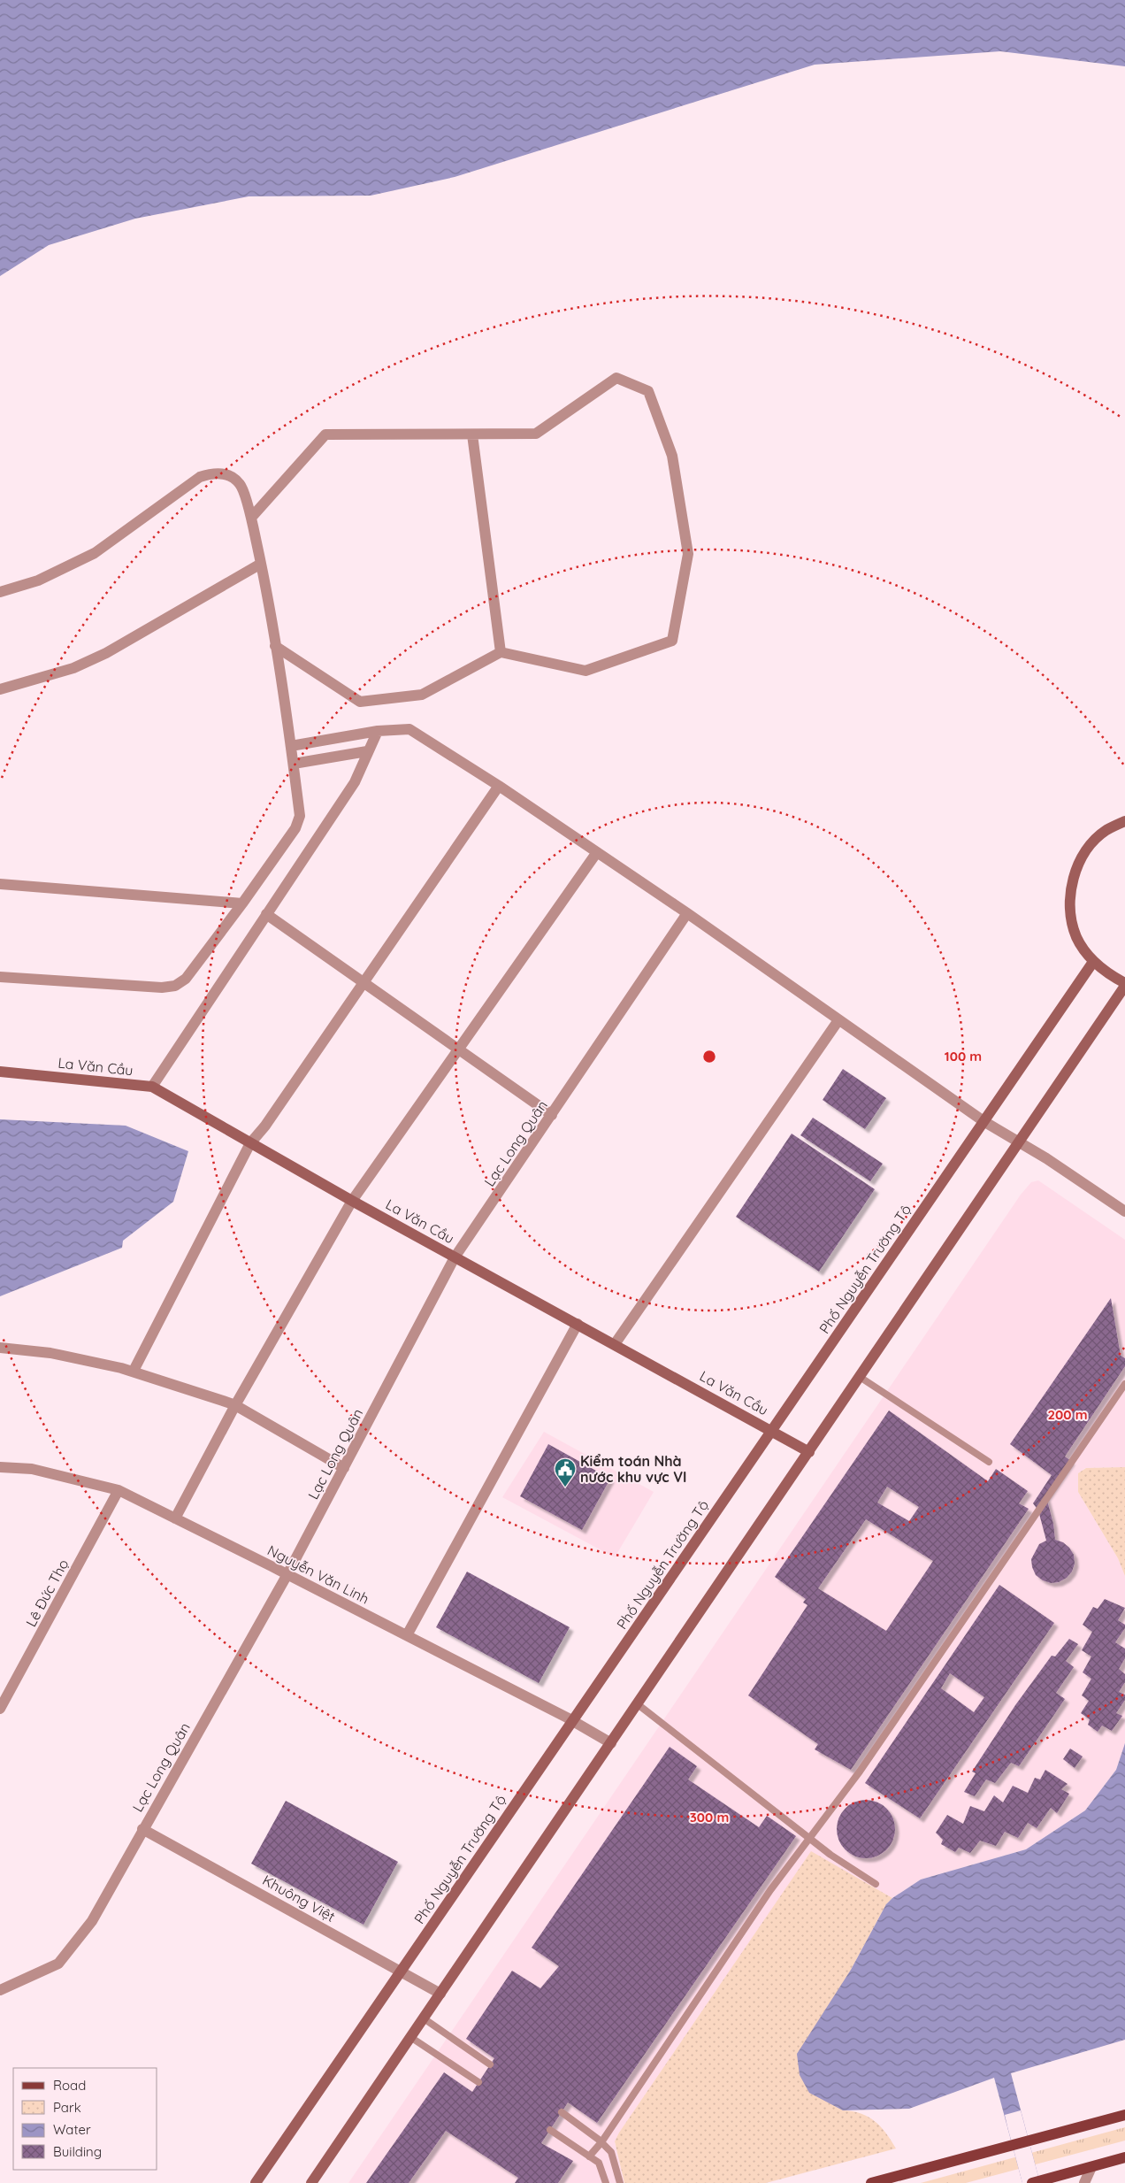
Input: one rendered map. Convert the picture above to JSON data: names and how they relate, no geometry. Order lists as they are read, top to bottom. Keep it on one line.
{"streets":{"street":["La Văn Cầu","Lạc Long Quân","Phố Nguyễn Trường Tộ","Nguyễn Văn Linh","Lê Đức Thọ","Khuông Việt"]},"crossings":[["La Văn Cầu","Lạc Long Quân"],["La Văn Cầu","Phố Nguyễn Trường Tộ"],["Lạc Long Quân","Nguyễn Văn Linh"],["Lạc Long Quân","Khuông Việt"],["Phố Nguyễn Trường Tộ","Nguyễn Văn Linh"],["Phố Nguyễn Trường Tộ","Khuông Việt"],["Nguyễn Văn Linh","Lê Đức Thọ"]],"places":{"public building":["Kiểm toán Nhà nước khu vực VI"]},"legend":["Road","Park","Water","Building"],"rings":["100 m","200 m","300 m"]}
